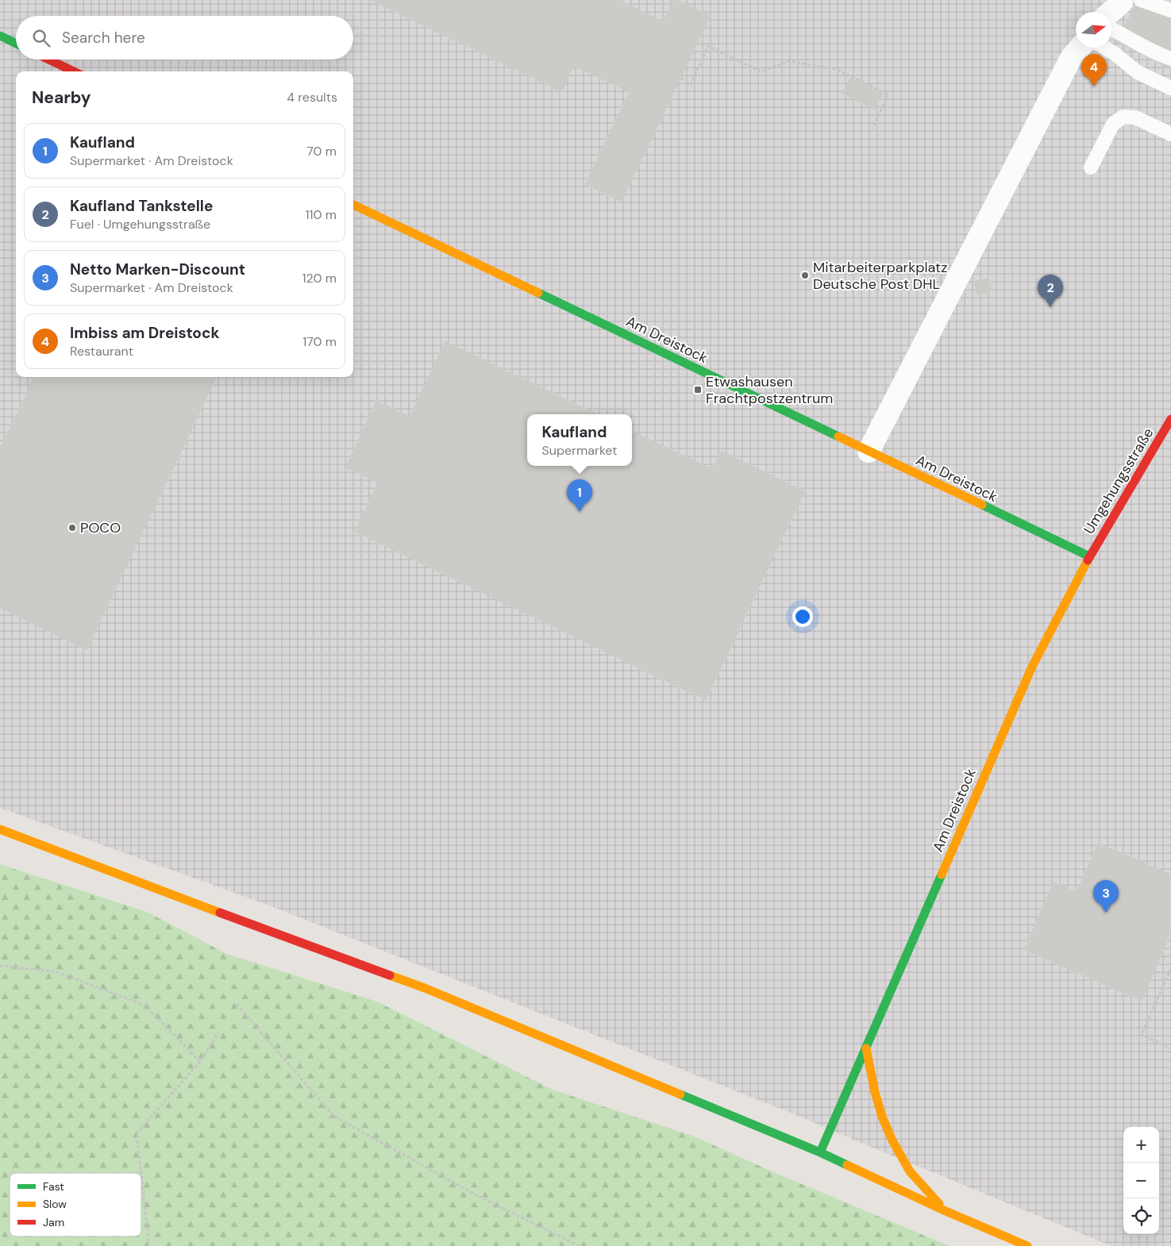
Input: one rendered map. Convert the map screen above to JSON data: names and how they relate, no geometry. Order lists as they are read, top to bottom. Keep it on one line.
{"streets":{"street":["Am Dreistock","Umgehungsstraße"]},"crossings":[["Am Dreistock","Umgehungsstraße"]],"places":{"other":["Mitarbeiterparkplatz Deutsche Post DHL","POCO"],"transit":["Etwashausen Frachtpostzentrum"]},"legend":["Fast","Slow","Jam"],"north":"right","page":{"search":"Search here","pins":["4","2","1","3"],"heading":["Nearby","4 results"],"list":[{"mark":"1","name":"Kaufland","note":"Supermarket · Am Dreistock","value":"70 m"},{"mark":"2","name":"Kaufland Tankstelle","note":"Fuel · Umgehungsstraße","value":"110 m"},{"mark":"3","name":"Netto Marken-Discount","note":"Supermarket · Am Dreistock","value":"120 m"},{"mark":"4","name":"Imbiss am Dreistock","note":"Restaurant","value":"170 m"}],"popup":["Kaufland","Supermarket"],"map_buttons":["+","−"]}}
